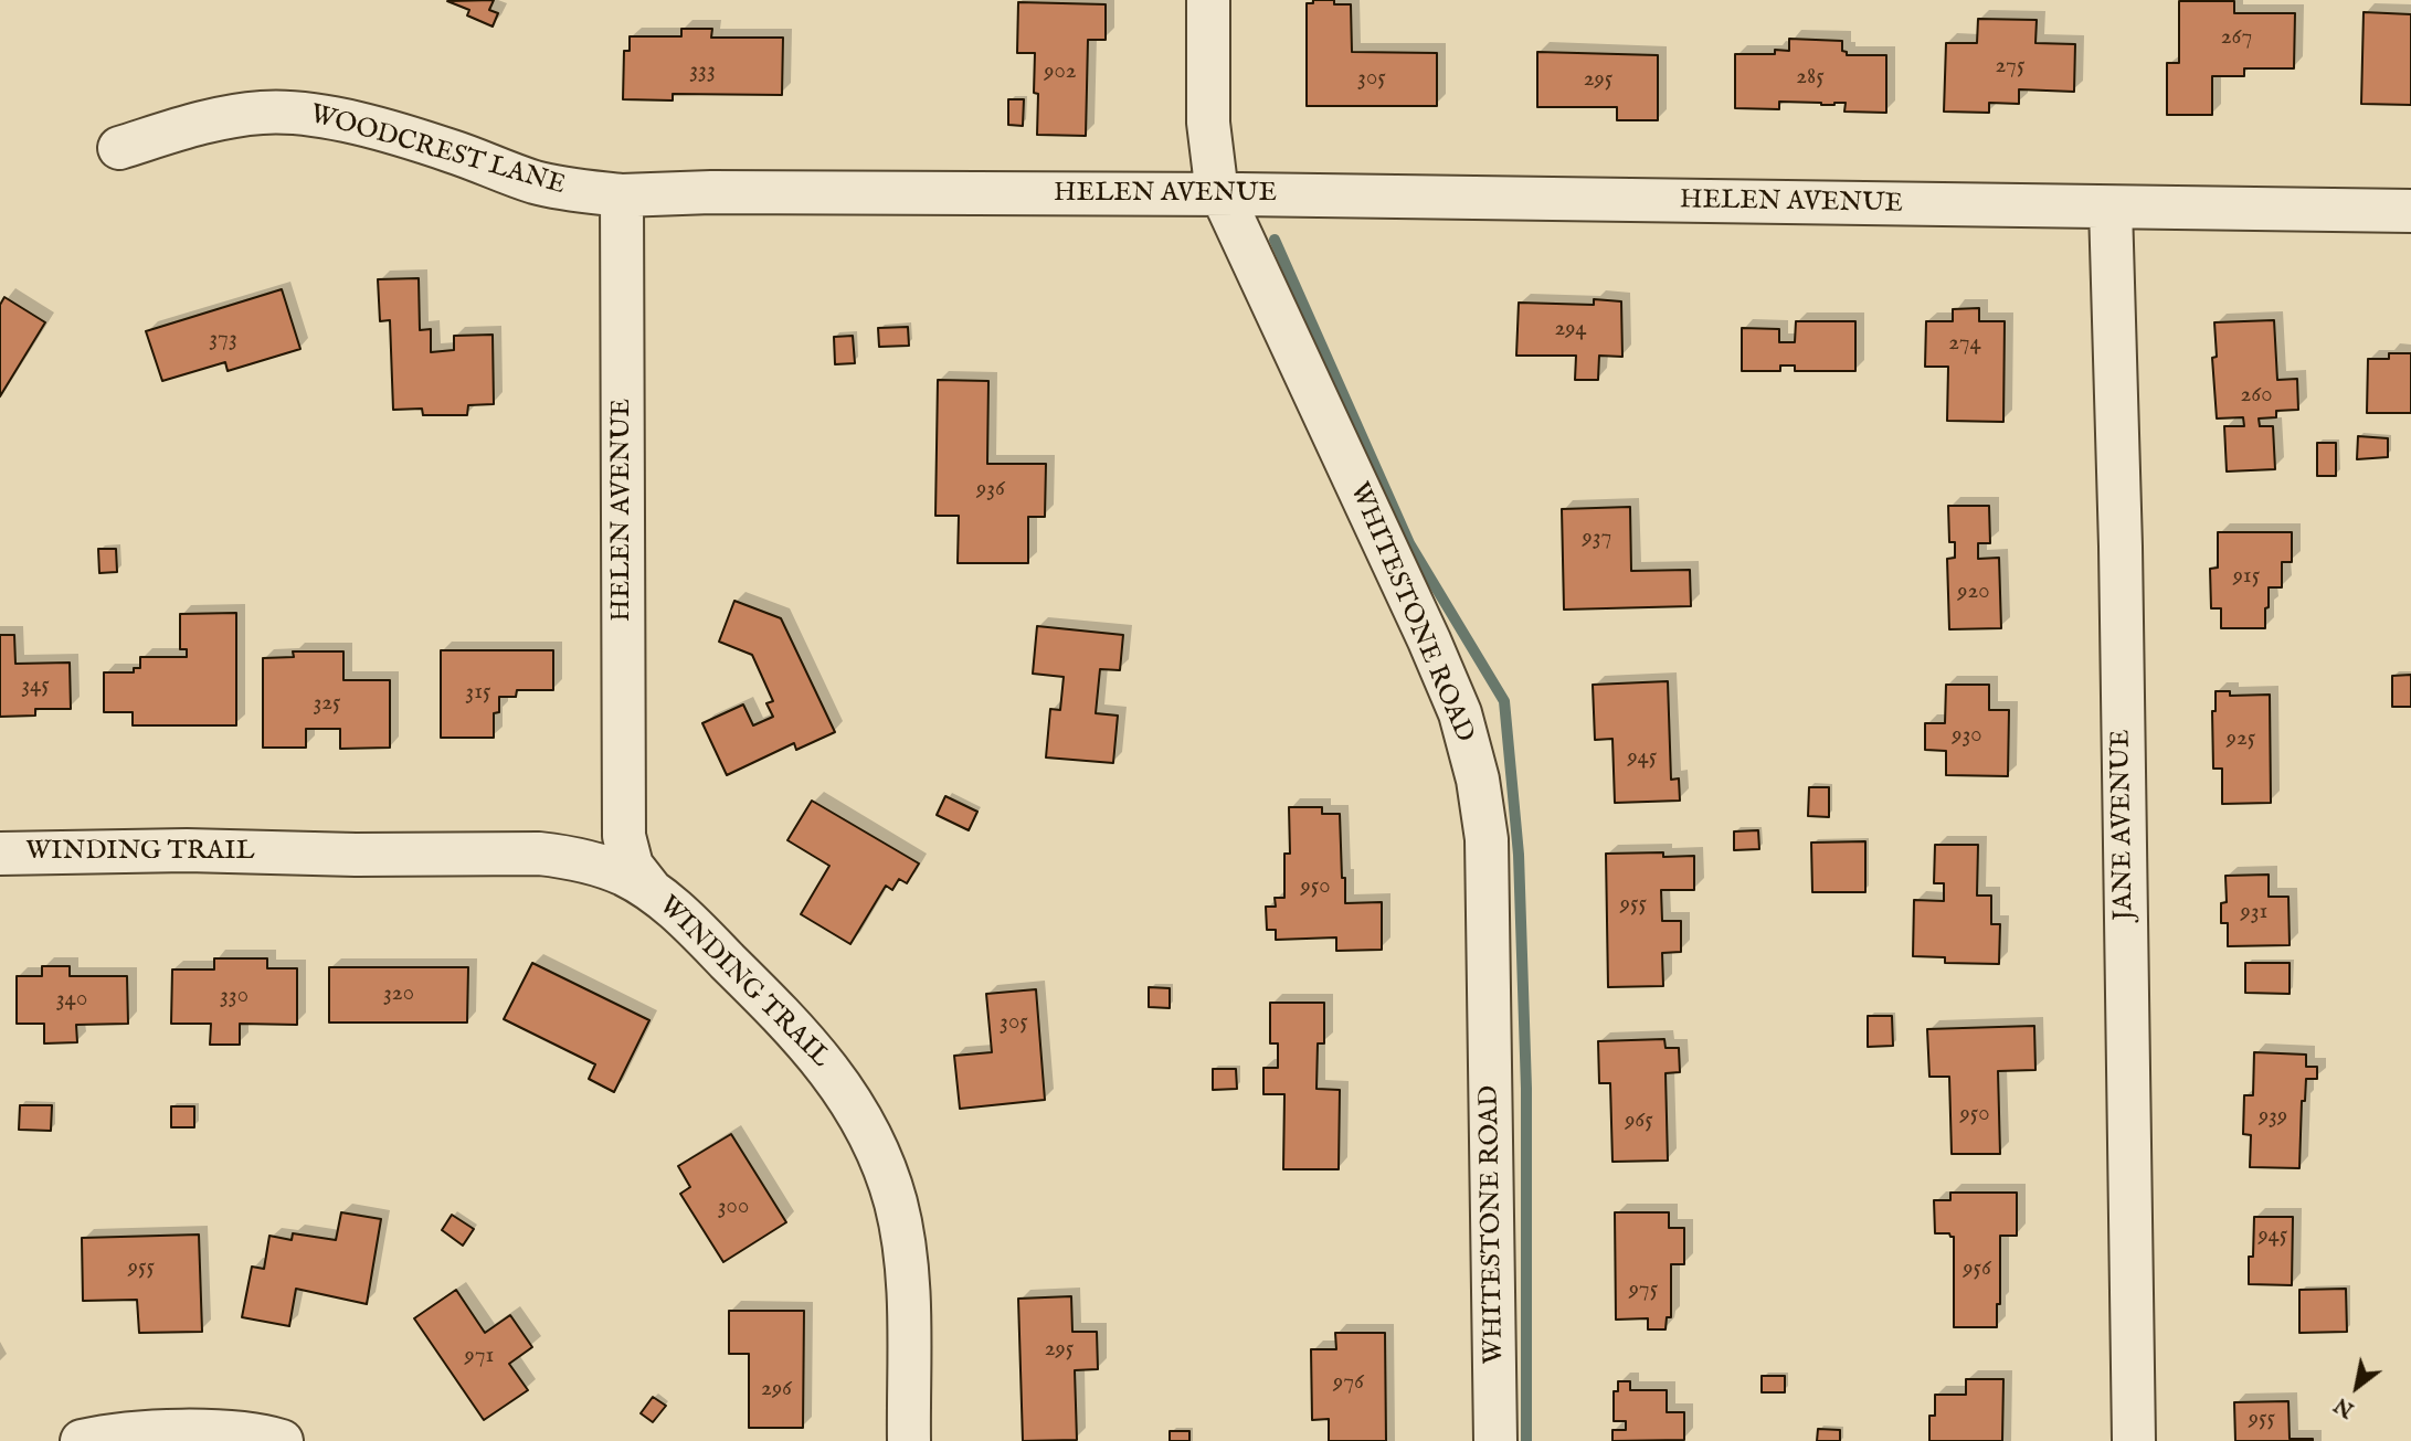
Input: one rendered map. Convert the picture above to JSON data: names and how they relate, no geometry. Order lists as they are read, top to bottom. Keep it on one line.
{"streets":{"street":["WOODCREST LANE","HELEN AVENUE","WHITESTONE ROAD","JANE AVENUE","WINDING TRAIL"]},"crossings":[["WOODCREST LANE","HELEN AVENUE"],["HELEN AVENUE","WHITESTONE ROAD"],["HELEN AVENUE","JANE AVENUE"],["HELEN AVENUE","WINDING TRAIL"]],"house_numbers":["267","275","333","902","285","305","295","294","373","274","260","936","937","915","920","345","315","325","930","925","945","950","955","931","320","330","340","305","950","939","965","300","945","955","956","975","295","971","976","296","955"],"north":"bottom left"}
